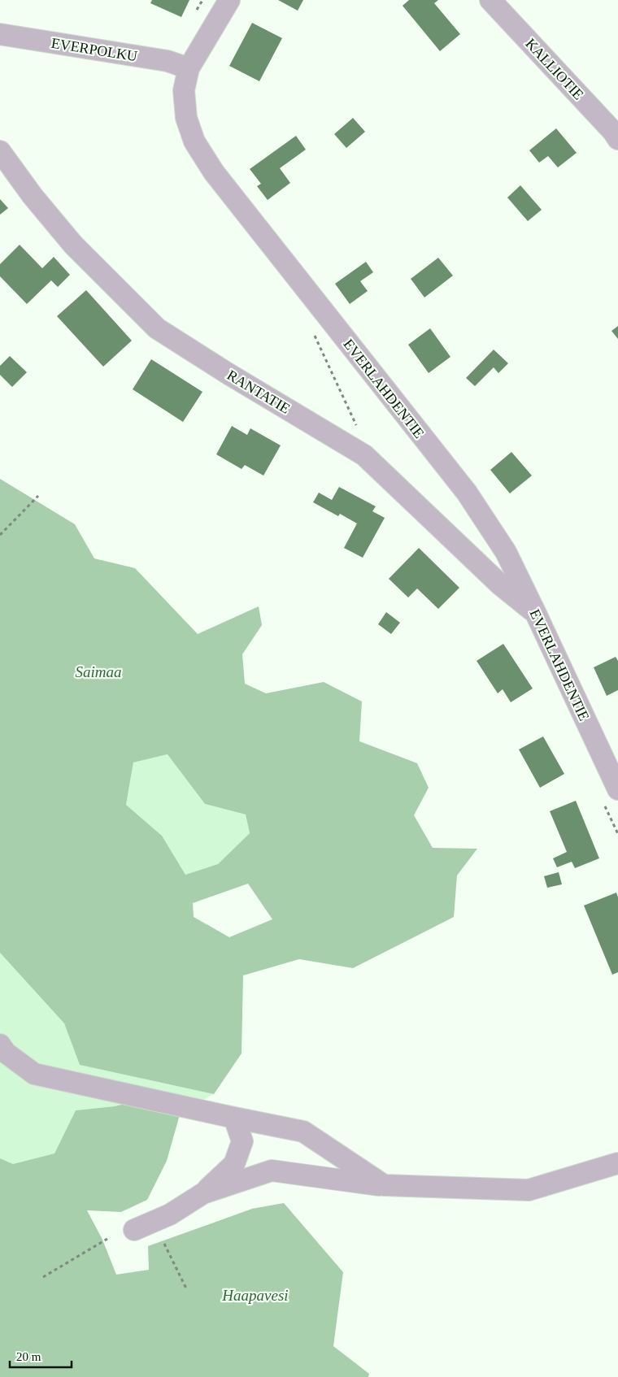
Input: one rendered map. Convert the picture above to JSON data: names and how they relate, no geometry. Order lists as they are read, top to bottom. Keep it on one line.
{"streets":{"street":["EVERPOLKU","KALLIOTIE","EVERLAHDENTIE","RANTATIE"]},"crossings":[["EVERPOLKU","EVERLAHDENTIE"],["EVERLAHDENTIE","RANTATIE"]],"water":["Saimaa","Haapavesi"],"scale_bar":"20 m"}
